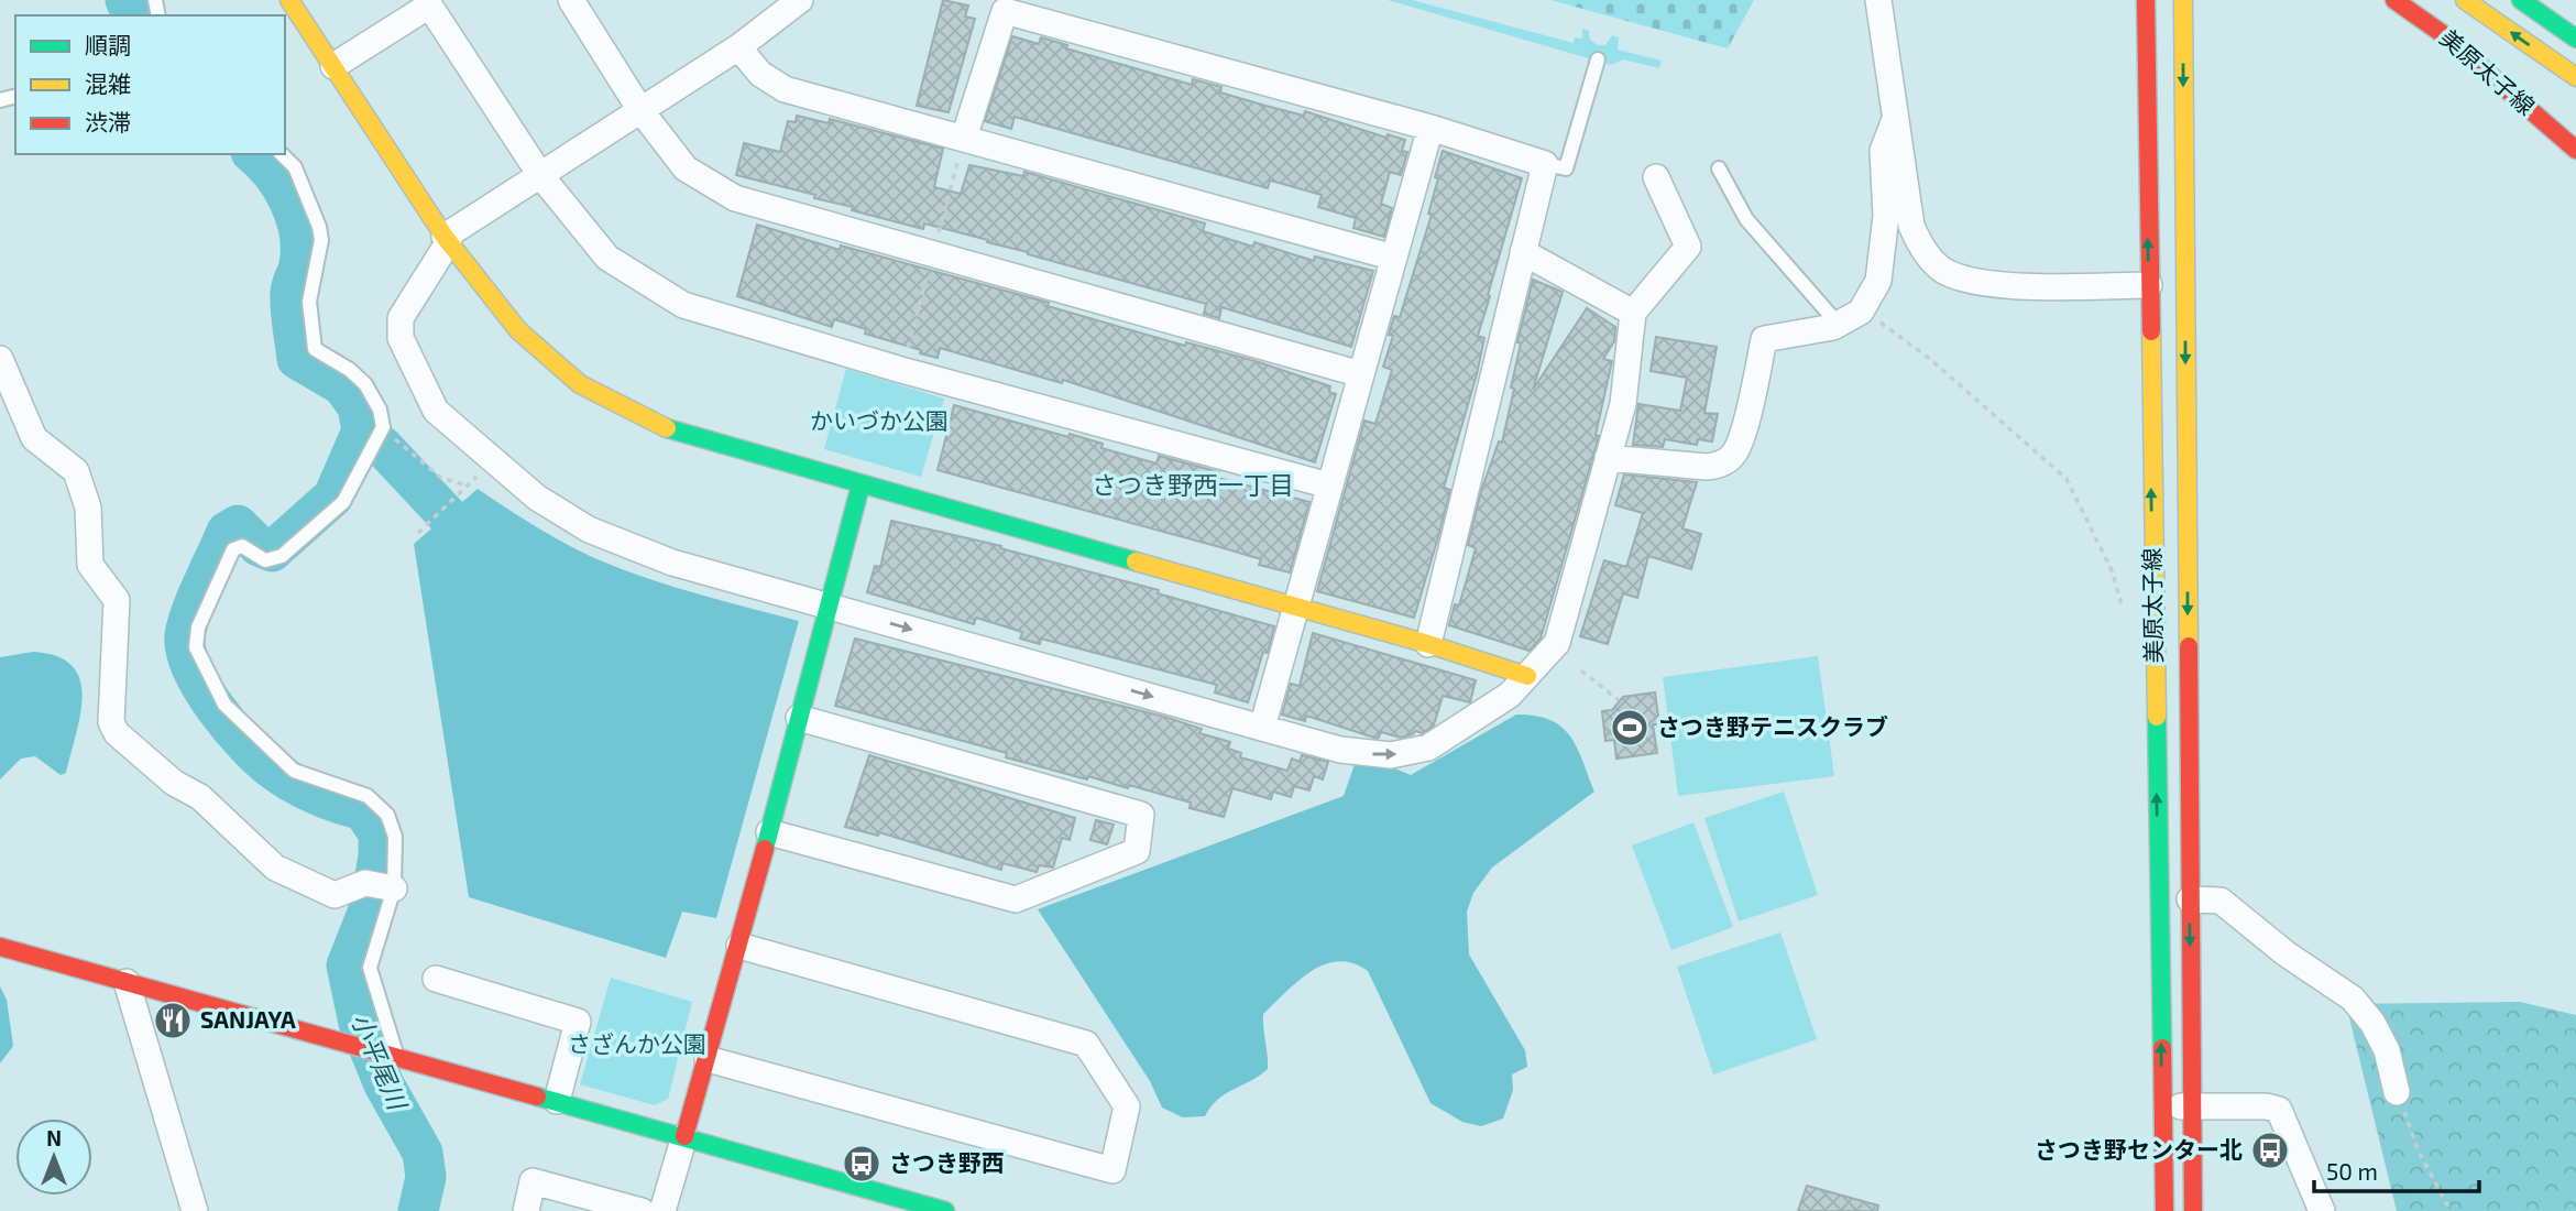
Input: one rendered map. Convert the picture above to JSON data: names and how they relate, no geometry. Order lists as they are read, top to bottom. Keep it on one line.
{"streets":{"main road":["美原太子線"]},"districts":["さつき野西一丁目"],"water":["小平尾川"],"parks":["かいづか公園","さざんか公園"],"places":{"sports":["さつき野テニスクラブ"],"restaurant":["SANJAYA"],"bus stop":["さつき野センター北","さつき野西"]},"legend":["順調","混雑","渋滞"],"scale_bar":"50 m","north":"top"}
